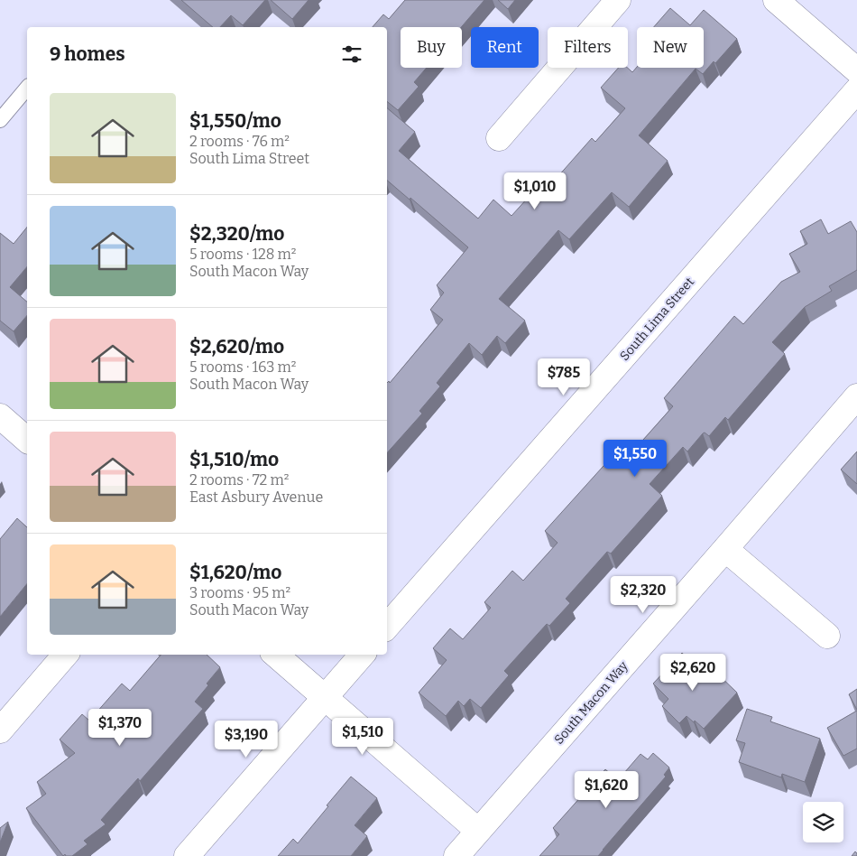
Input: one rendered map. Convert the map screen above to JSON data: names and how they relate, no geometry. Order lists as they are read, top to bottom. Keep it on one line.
{"streets":{"street":["South Lima Street","South Macon Way"]},"page":{"chip":["Buy","Rent","Filters","New"],"heading":"9 homes","list":[{"name":"$1,550/mo","note":"2 rooms · 76 m² · South Lima Street"},{"name":"$2,320/mo","note":"5 rooms · 128 m² · South Macon Way"},{"name":"$2,620/mo","note":"5 rooms · 163 m² · South Macon Way"},{"name":"$1,510/mo","note":"2 rooms · 72 m² · East Asbury Avenue"},{"name":"$1,620/mo","note":"3 rooms · 95 m² · South Macon Way"}],"price":["$1,010","$785","$1,550","$2,320","$2,620","$1,370","$1,510","$3,190","$1,620"]}}
